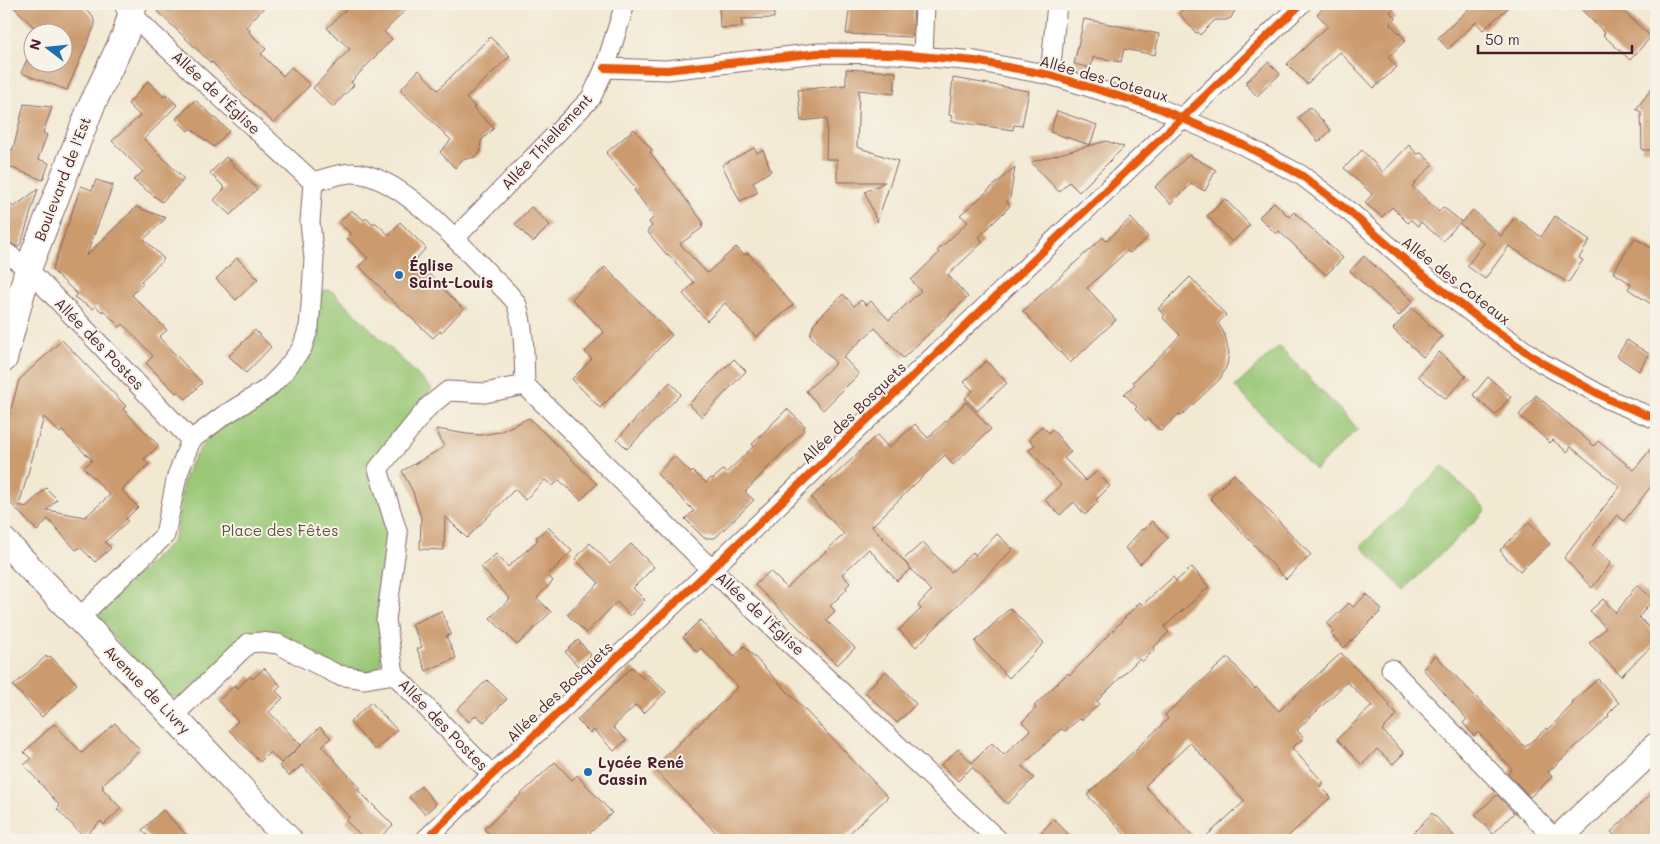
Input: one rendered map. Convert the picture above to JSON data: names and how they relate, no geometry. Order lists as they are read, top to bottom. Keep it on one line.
{"streets":{"main road":["Boulevard de l'Est","Avenue de Livry"],"street":["Allée des Coteaux","Allée de l'Église","Allée Thiellement","Allée des Postes","Allée des Bosquets"]},"crossings":[["Allée des Coteaux","Allée Thiellement"],["Allée des Coteaux","Allée des Bosquets"],["Allée de l'Église","Boulevard de l'Est"],["Allée de l'Église","Allée des Bosquets"],["Boulevard de l'Est","Allée des Postes"],["Allée des Postes","Allée des Bosquets"]],"parks":["Place des Fêtes"],"places":["Église Saint-Louis","Lycée René Cassin"],"scale_bar":"50 m","north":"left"}
